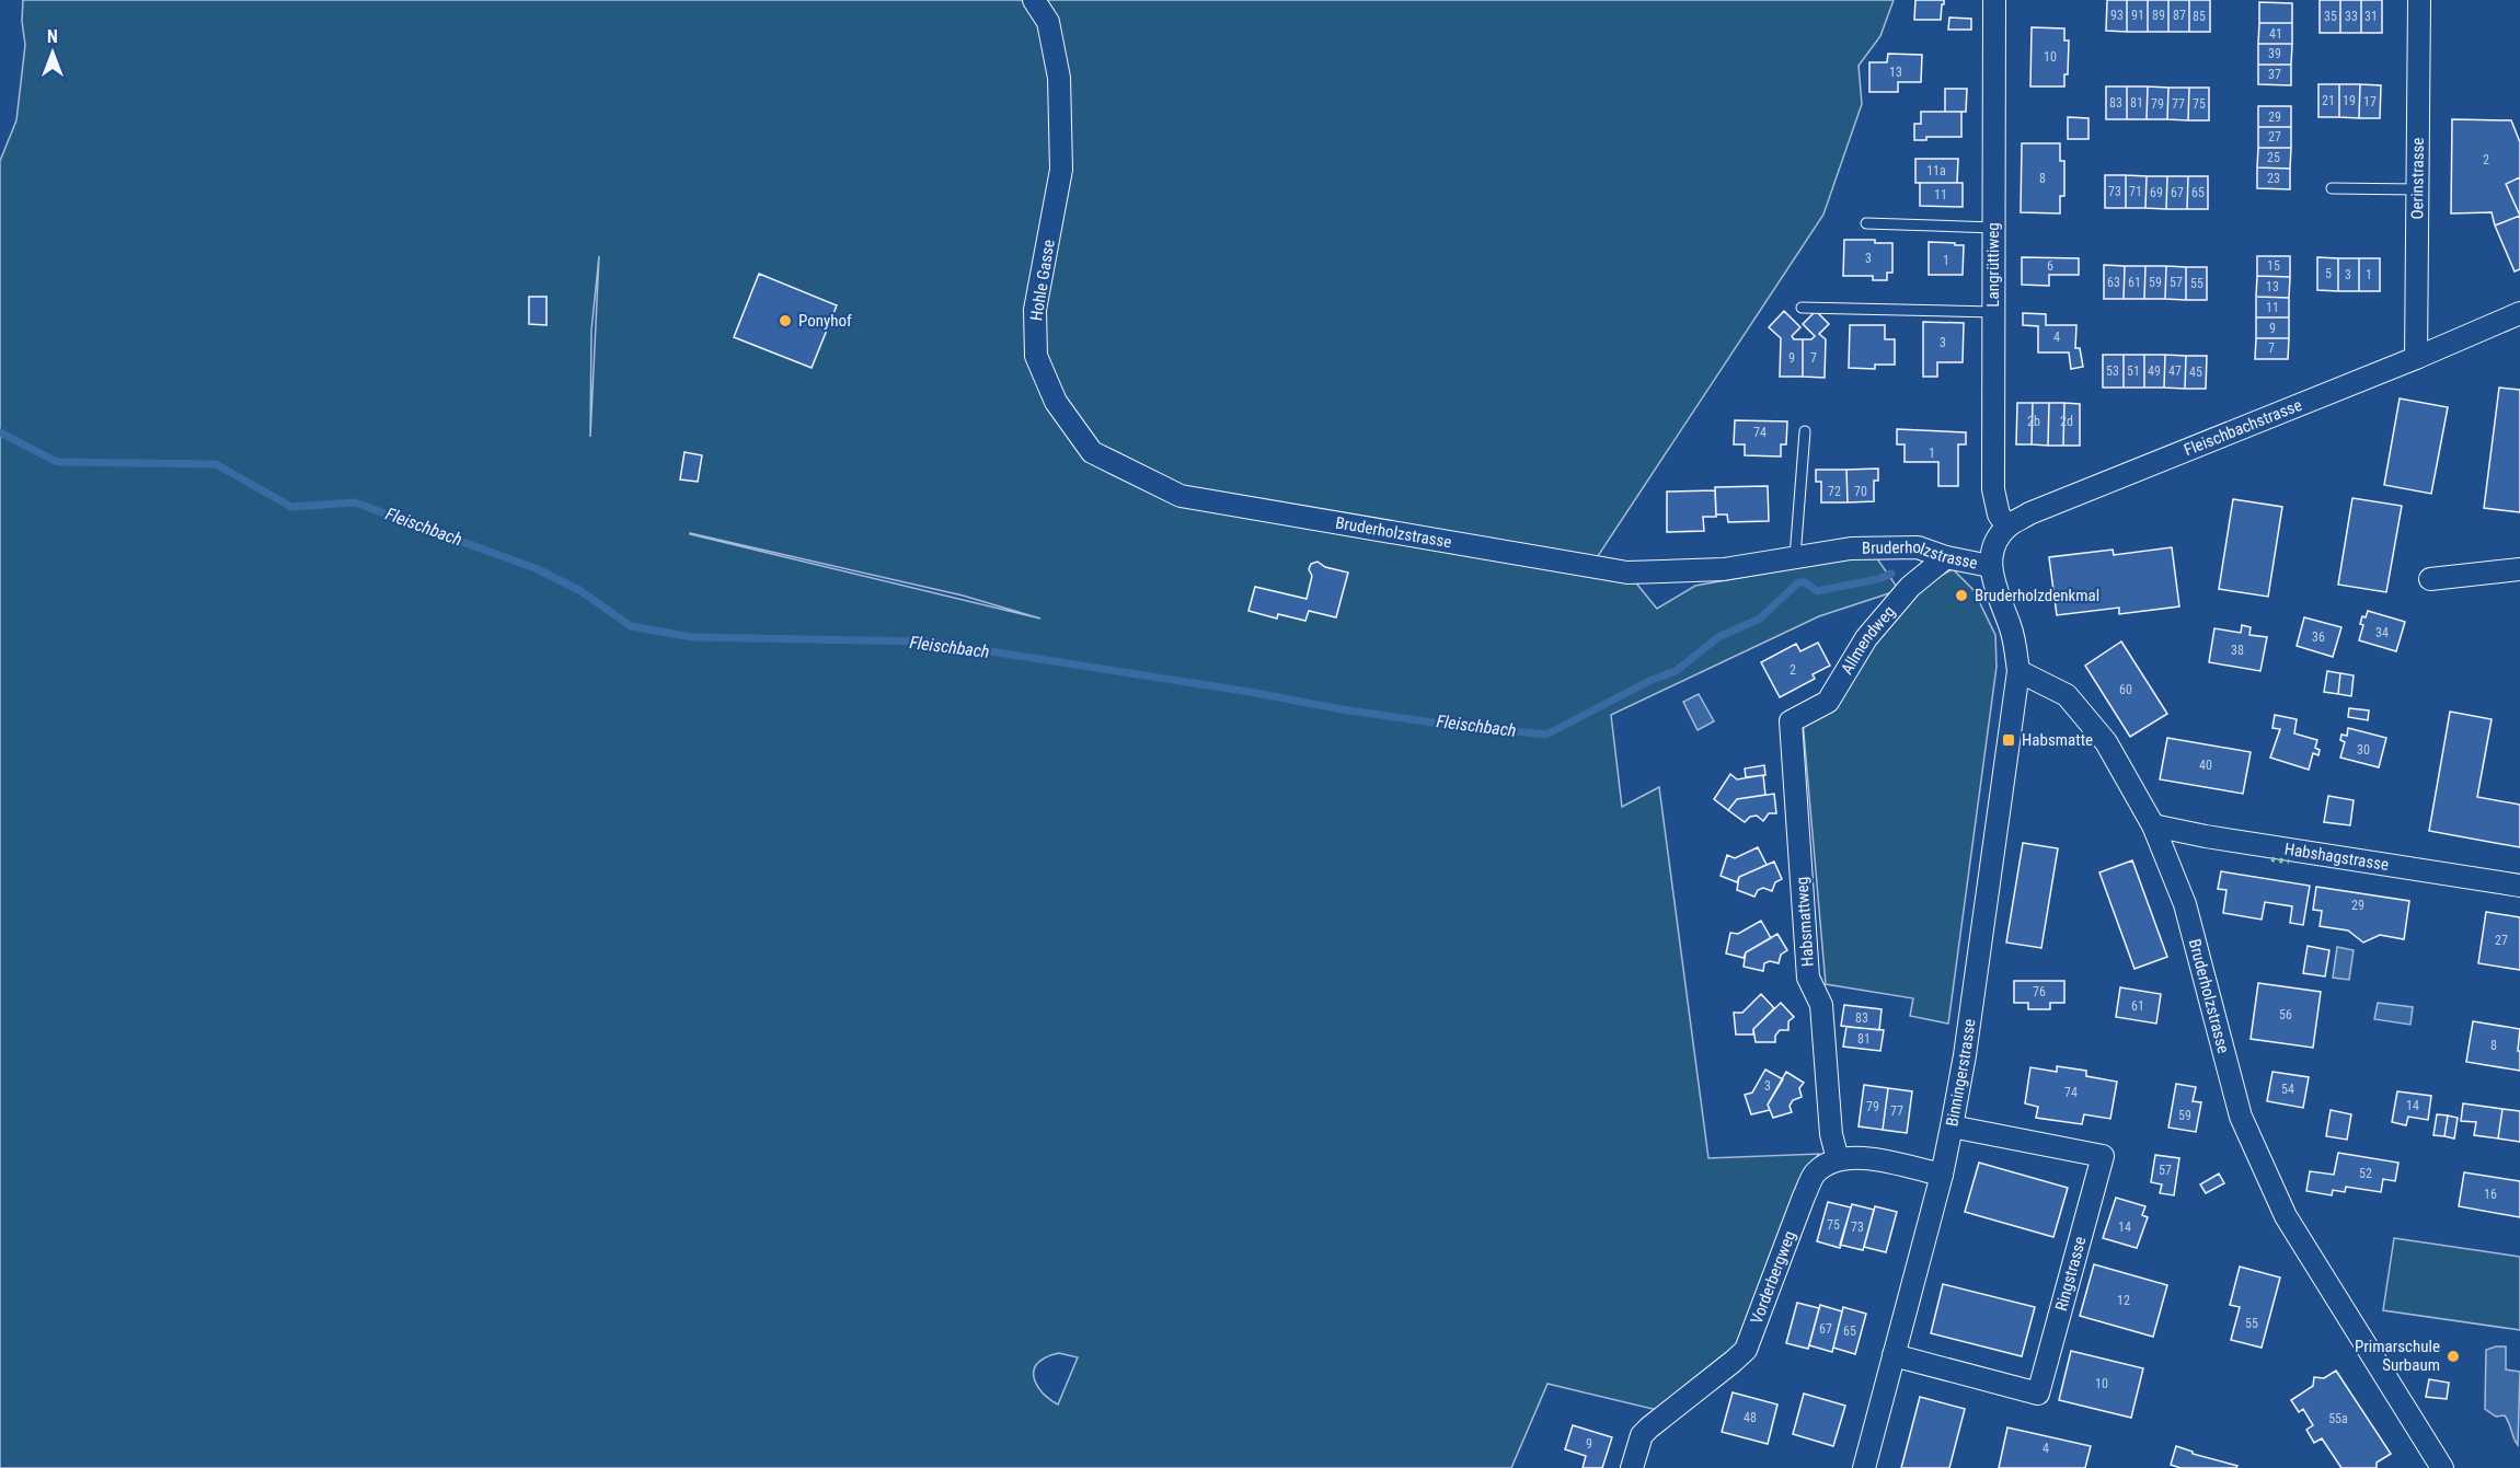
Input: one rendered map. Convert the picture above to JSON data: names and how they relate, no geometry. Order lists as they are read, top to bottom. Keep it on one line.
{"streets":{"street":["Oerinstrasse","Langrüttiweg","Hohle Gasse","Fleischbachstrasse","Bruderholzstrasse","Allmendweg","Habshagstrasse","Habsmattweg","Binningerstrasse","Ringstrasse","Vorderbergweg"]},"crossings":[["Oerinstrasse","Fleischbachstrasse"],["Langrüttiweg","Fleischbachstrasse"],["Hohle Gasse","Bruderholzstrasse"],["Bruderholzstrasse","Allmendweg"],["Bruderholzstrasse","Habshagstrasse"],["Bruderholzstrasse","Binningerstrasse"],["Allmendweg","Habsmattweg"],["Habsmattweg","Vorderbergweg"],["Binningerstrasse","Ringstrasse"]],"water":["Fleischbach"],"places":{"other":["Ponyhof","Bruderholzdenkmal","Primarschule Surbaum"],"transit":["Habsmatte"]},"house_numbers":["93","91","89","87","85","35","33","31","41","39","10","13","37","21","19","17","83","81","79","77","75","29","27","25","2","11a","8","23","73","71","69","67","65","11","3","1","6","15","5","3","1","63","61","59","57","55","13","11","9","4","3","7","9","7","53","51","49","47","45","2b","2d","74","1","72","70","34","36","38","2","60","30","40","29","27","76","61","56","83","81","8","3","54","74","14","79","77","59","57","52","16","75","73","14","12","55","67","65","10","48","55a","9","4"],"north":"top"}
